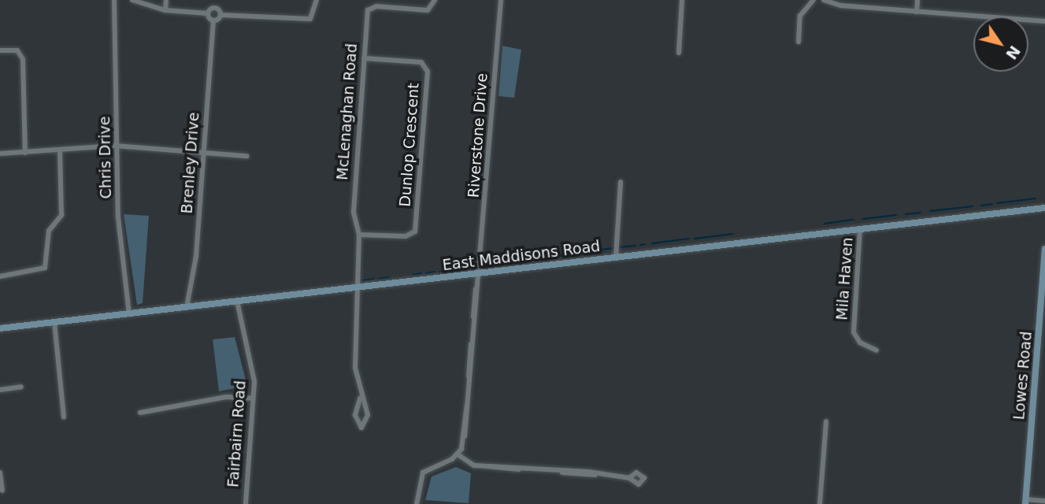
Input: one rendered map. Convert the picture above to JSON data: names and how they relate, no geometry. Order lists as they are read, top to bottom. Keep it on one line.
{"streets":{"street":["McLenaghan Road","Riverstone Drive","Dunlop Crescent","Chris Drive","Brenley Drive","East Maddisons Road","Mila Haven","Lowes Road","Fairbairn Road"]},"crossings":[["McLenaghan Road","Dunlop Crescent"],["McLenaghan Road","East Maddisons Road"],["Riverstone Drive","East Maddisons Road"],["Chris Drive","East Maddisons Road"],["Brenley Drive","East Maddisons Road"],["East Maddisons Road","Mila Haven"],["East Maddisons Road","Fairbairn Road"]],"north":"bottom right"}
